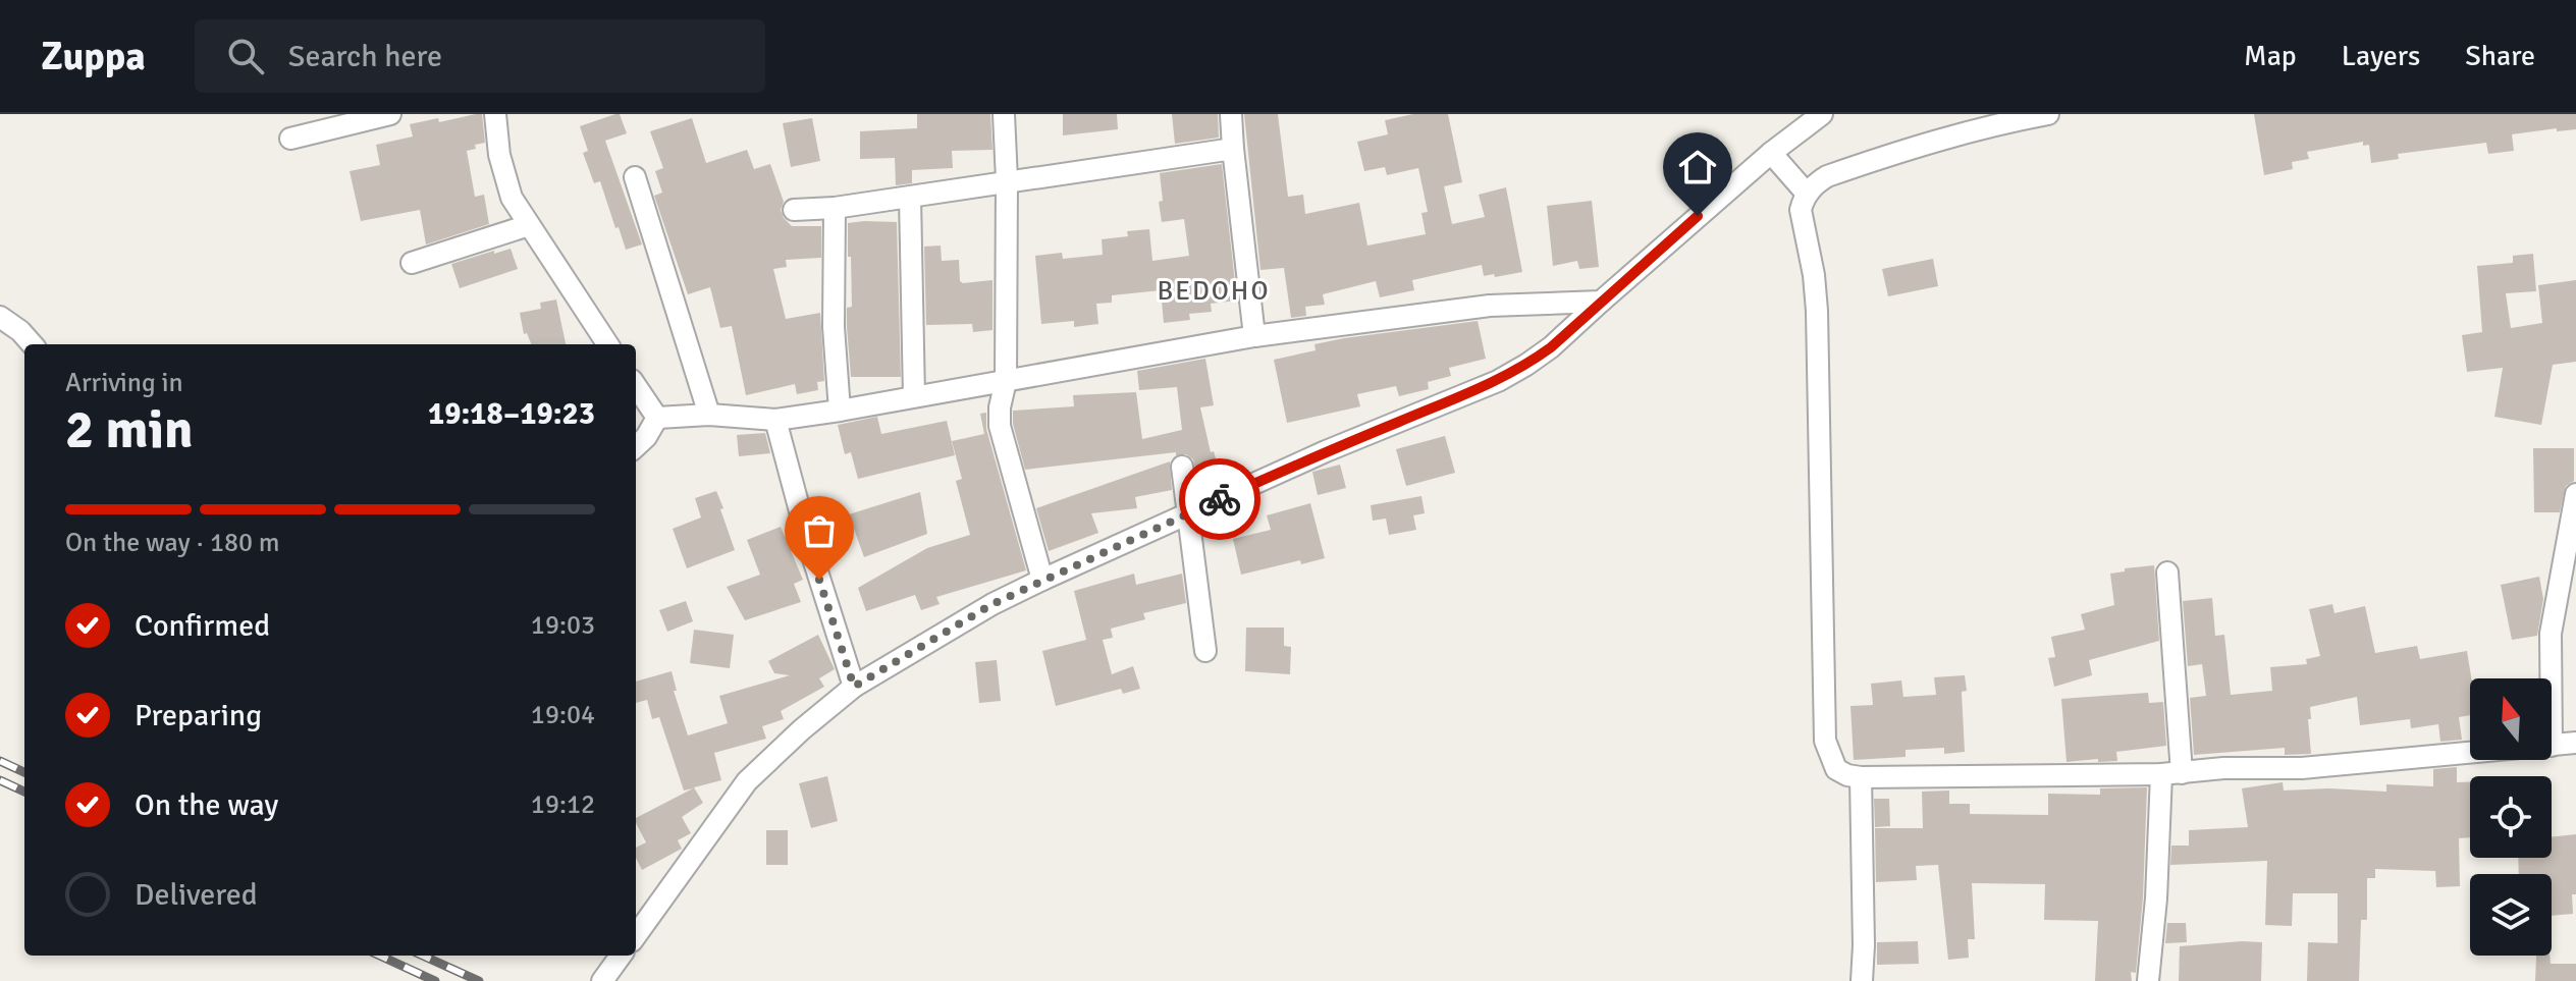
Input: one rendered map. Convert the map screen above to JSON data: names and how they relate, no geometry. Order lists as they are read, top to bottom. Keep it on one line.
{"districts":["BEDOHO"],"north":"top","page":{"header":"Zuppa","search":"Search here","nav":["Map","Layers","Share"],"heading":["2 min","Arriving in","19:18–19:23"],"bar":"On the way · 180 m","list":[["Confirmed","19:03"],["Preparing","19:04"],["On the way","19:12"],"Delivered"]}}
